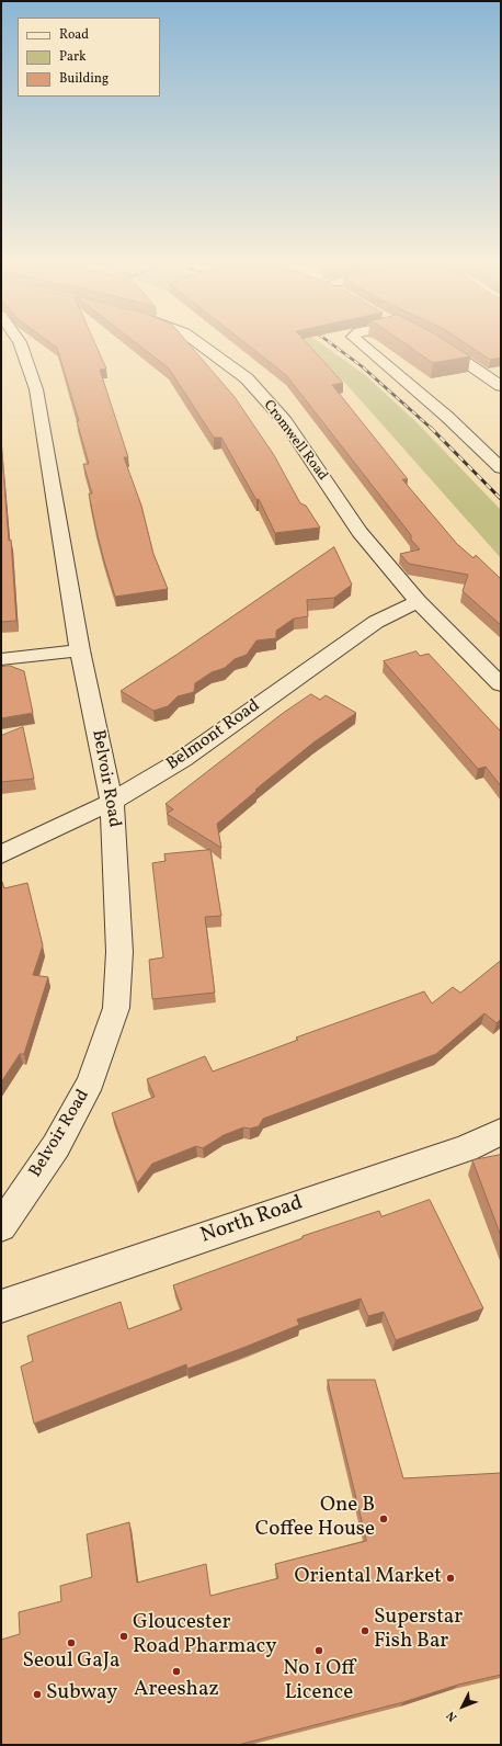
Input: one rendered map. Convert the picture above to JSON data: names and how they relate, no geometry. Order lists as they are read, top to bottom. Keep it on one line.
{"streets":{"street":["Cromwell Road","Belmont Road","Belvoir Road","North Road"]},"crossings":[["Cromwell Road","Belmont Road"],["Belmont Road","Belvoir Road"]],"places":["One B Coffee House","Oriental Market","Superstar Fish Bar","Gloucester Road Pharmacy","Seoul GaJa","No 1 Off Licence","Areeshaz","Subway"],"legend":["Road","Park","Building"],"north":"bottom left"}
